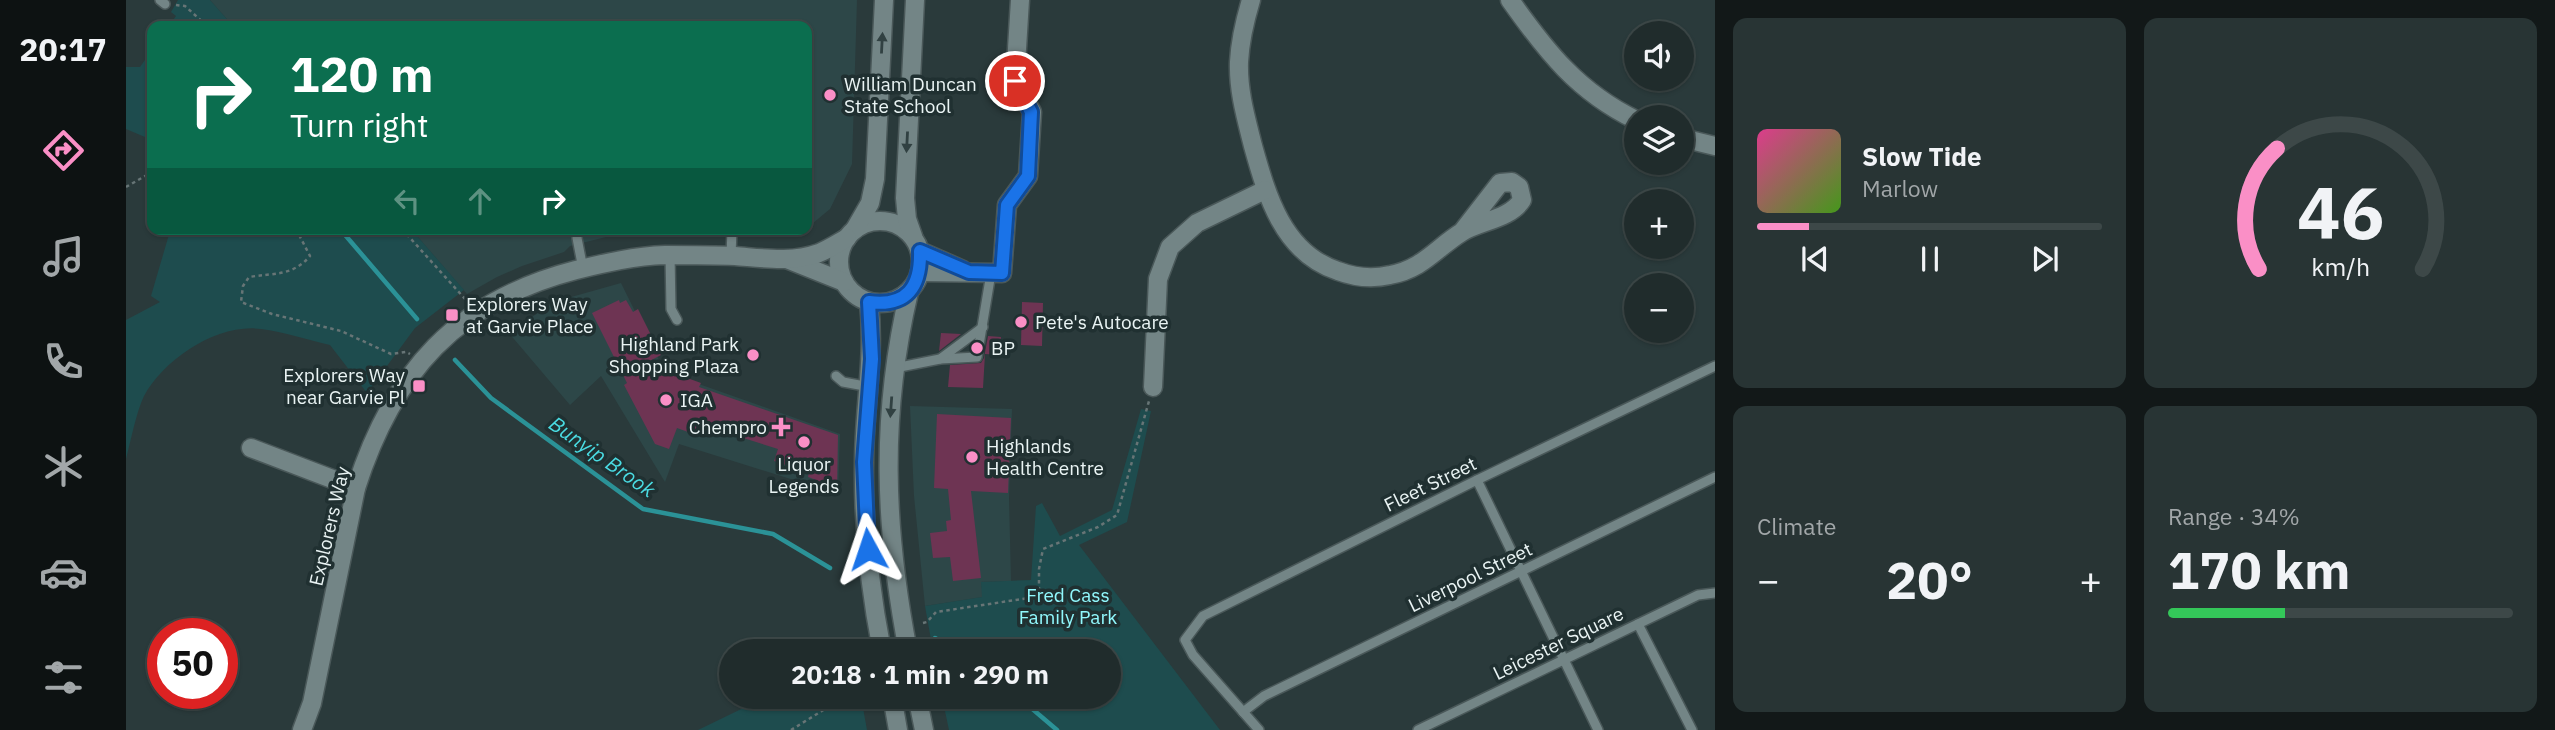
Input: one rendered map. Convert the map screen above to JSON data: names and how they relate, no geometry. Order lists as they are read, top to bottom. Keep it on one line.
{"streets":{"street":["Explorers Way"],"lane":["Fleet Street","Liverpool Street","Leicester Square"]},"crossings":[["Fleet Street","Liverpool Street"]],"water":["Bunyip Brook"],"parks":["Fred Cass Family Park"],"places":{"other":["William Duncan State School","Pete's Autocare","BP","Highland Park Shopping Plaza","IGA","Liquor Legends","Highlands Health Centre"],"transit":["Explorers Way at Garvie Place","Explorers Way near Garvie Pl"],"health":["Chempro"]},"page":{"tabs":"20:17","map_buttons":["+","−"],"turn":["120 m","Turn right"],"song":["Slow Tide","Marlow"],"tile":["Climate",["Range · 34%","170 km"]],"heat":["−","20°","+"],"limit":"50","trip":"20:18 · 1 min · 290 m","gauge":["46","km/h"]}}
